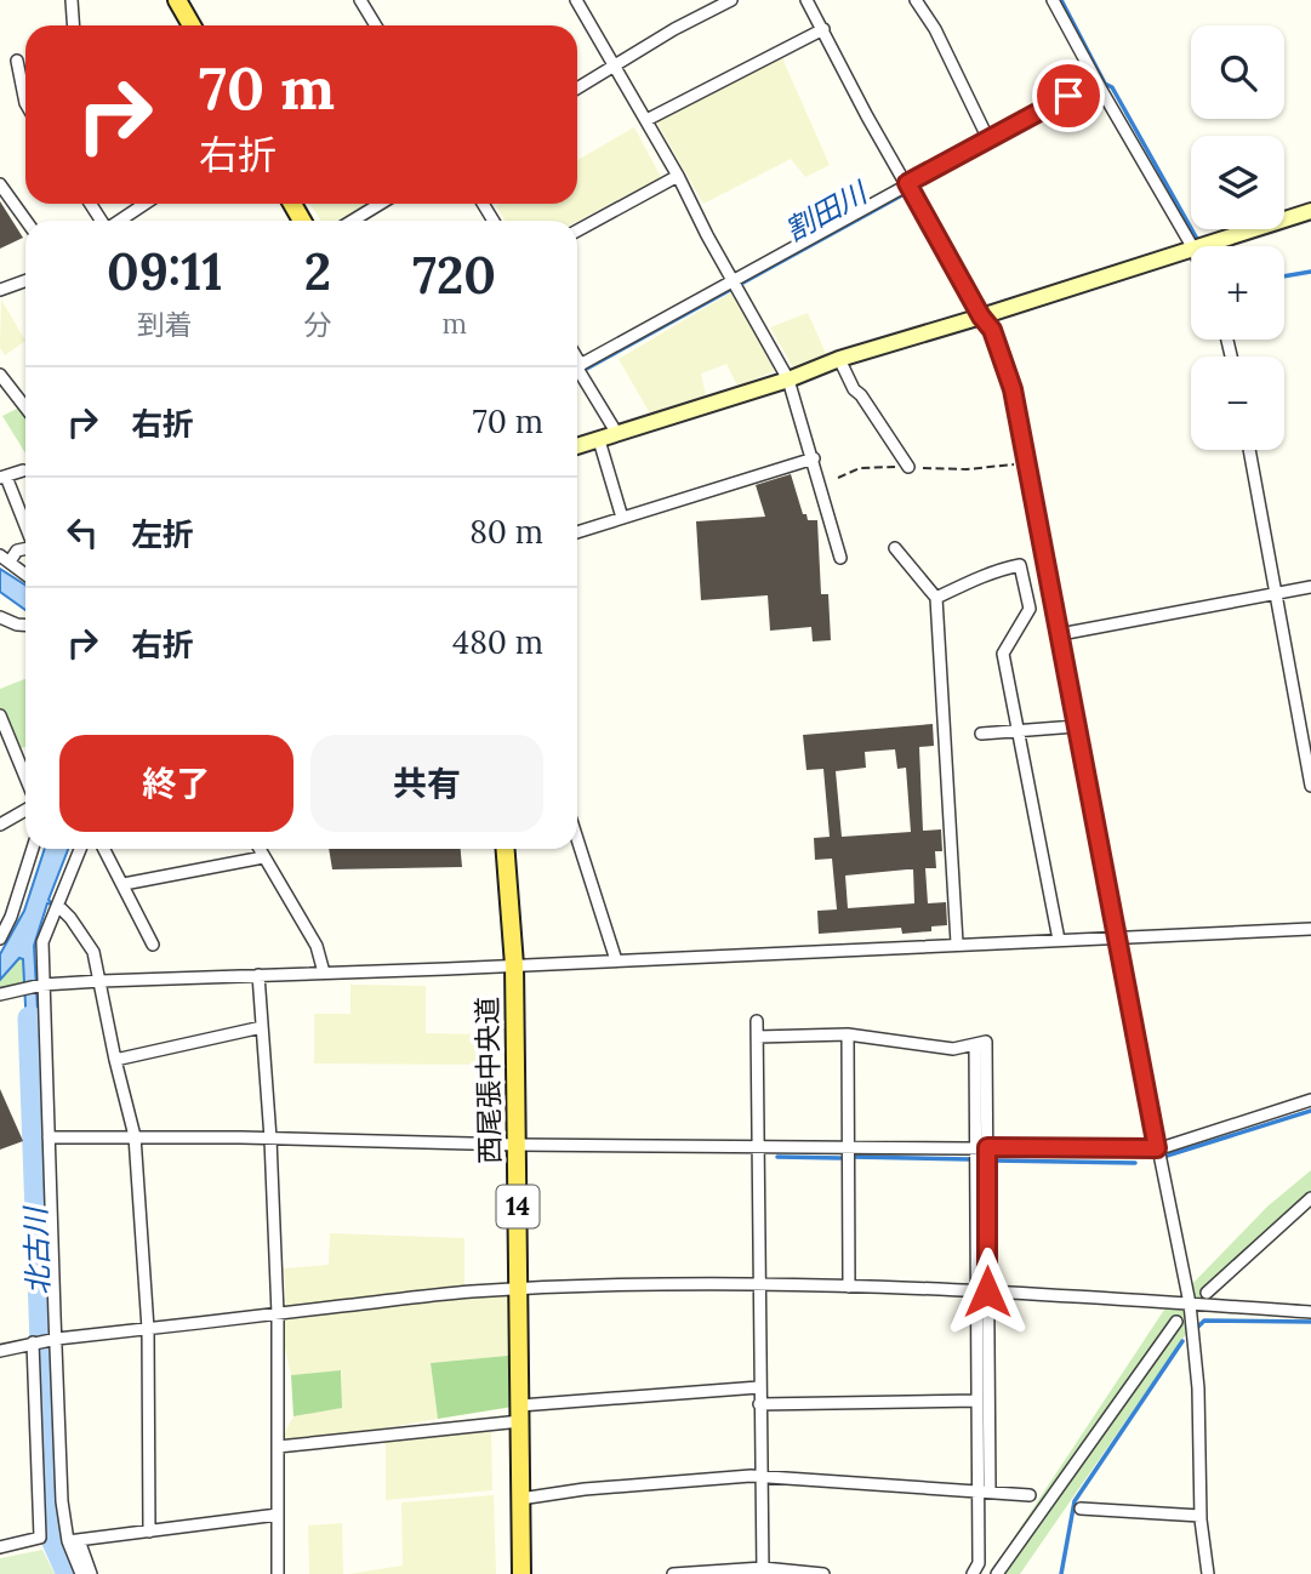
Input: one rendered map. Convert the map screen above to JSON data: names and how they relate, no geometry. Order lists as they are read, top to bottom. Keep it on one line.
{"streets":{"main road":["西尾張中央道","14"]},"water":["割田川","北古川"],"page":{"map_buttons":["+","−"],"turn":["70 m","右折"],"eta":["09:11","到着","2","分","720","m"],"list":[{"name":"右折","value":"70 m"},{"name":"左折","value":"80 m"},{"name":"右折","value":"480 m"}],"buttons":["終了","共有"]}}
